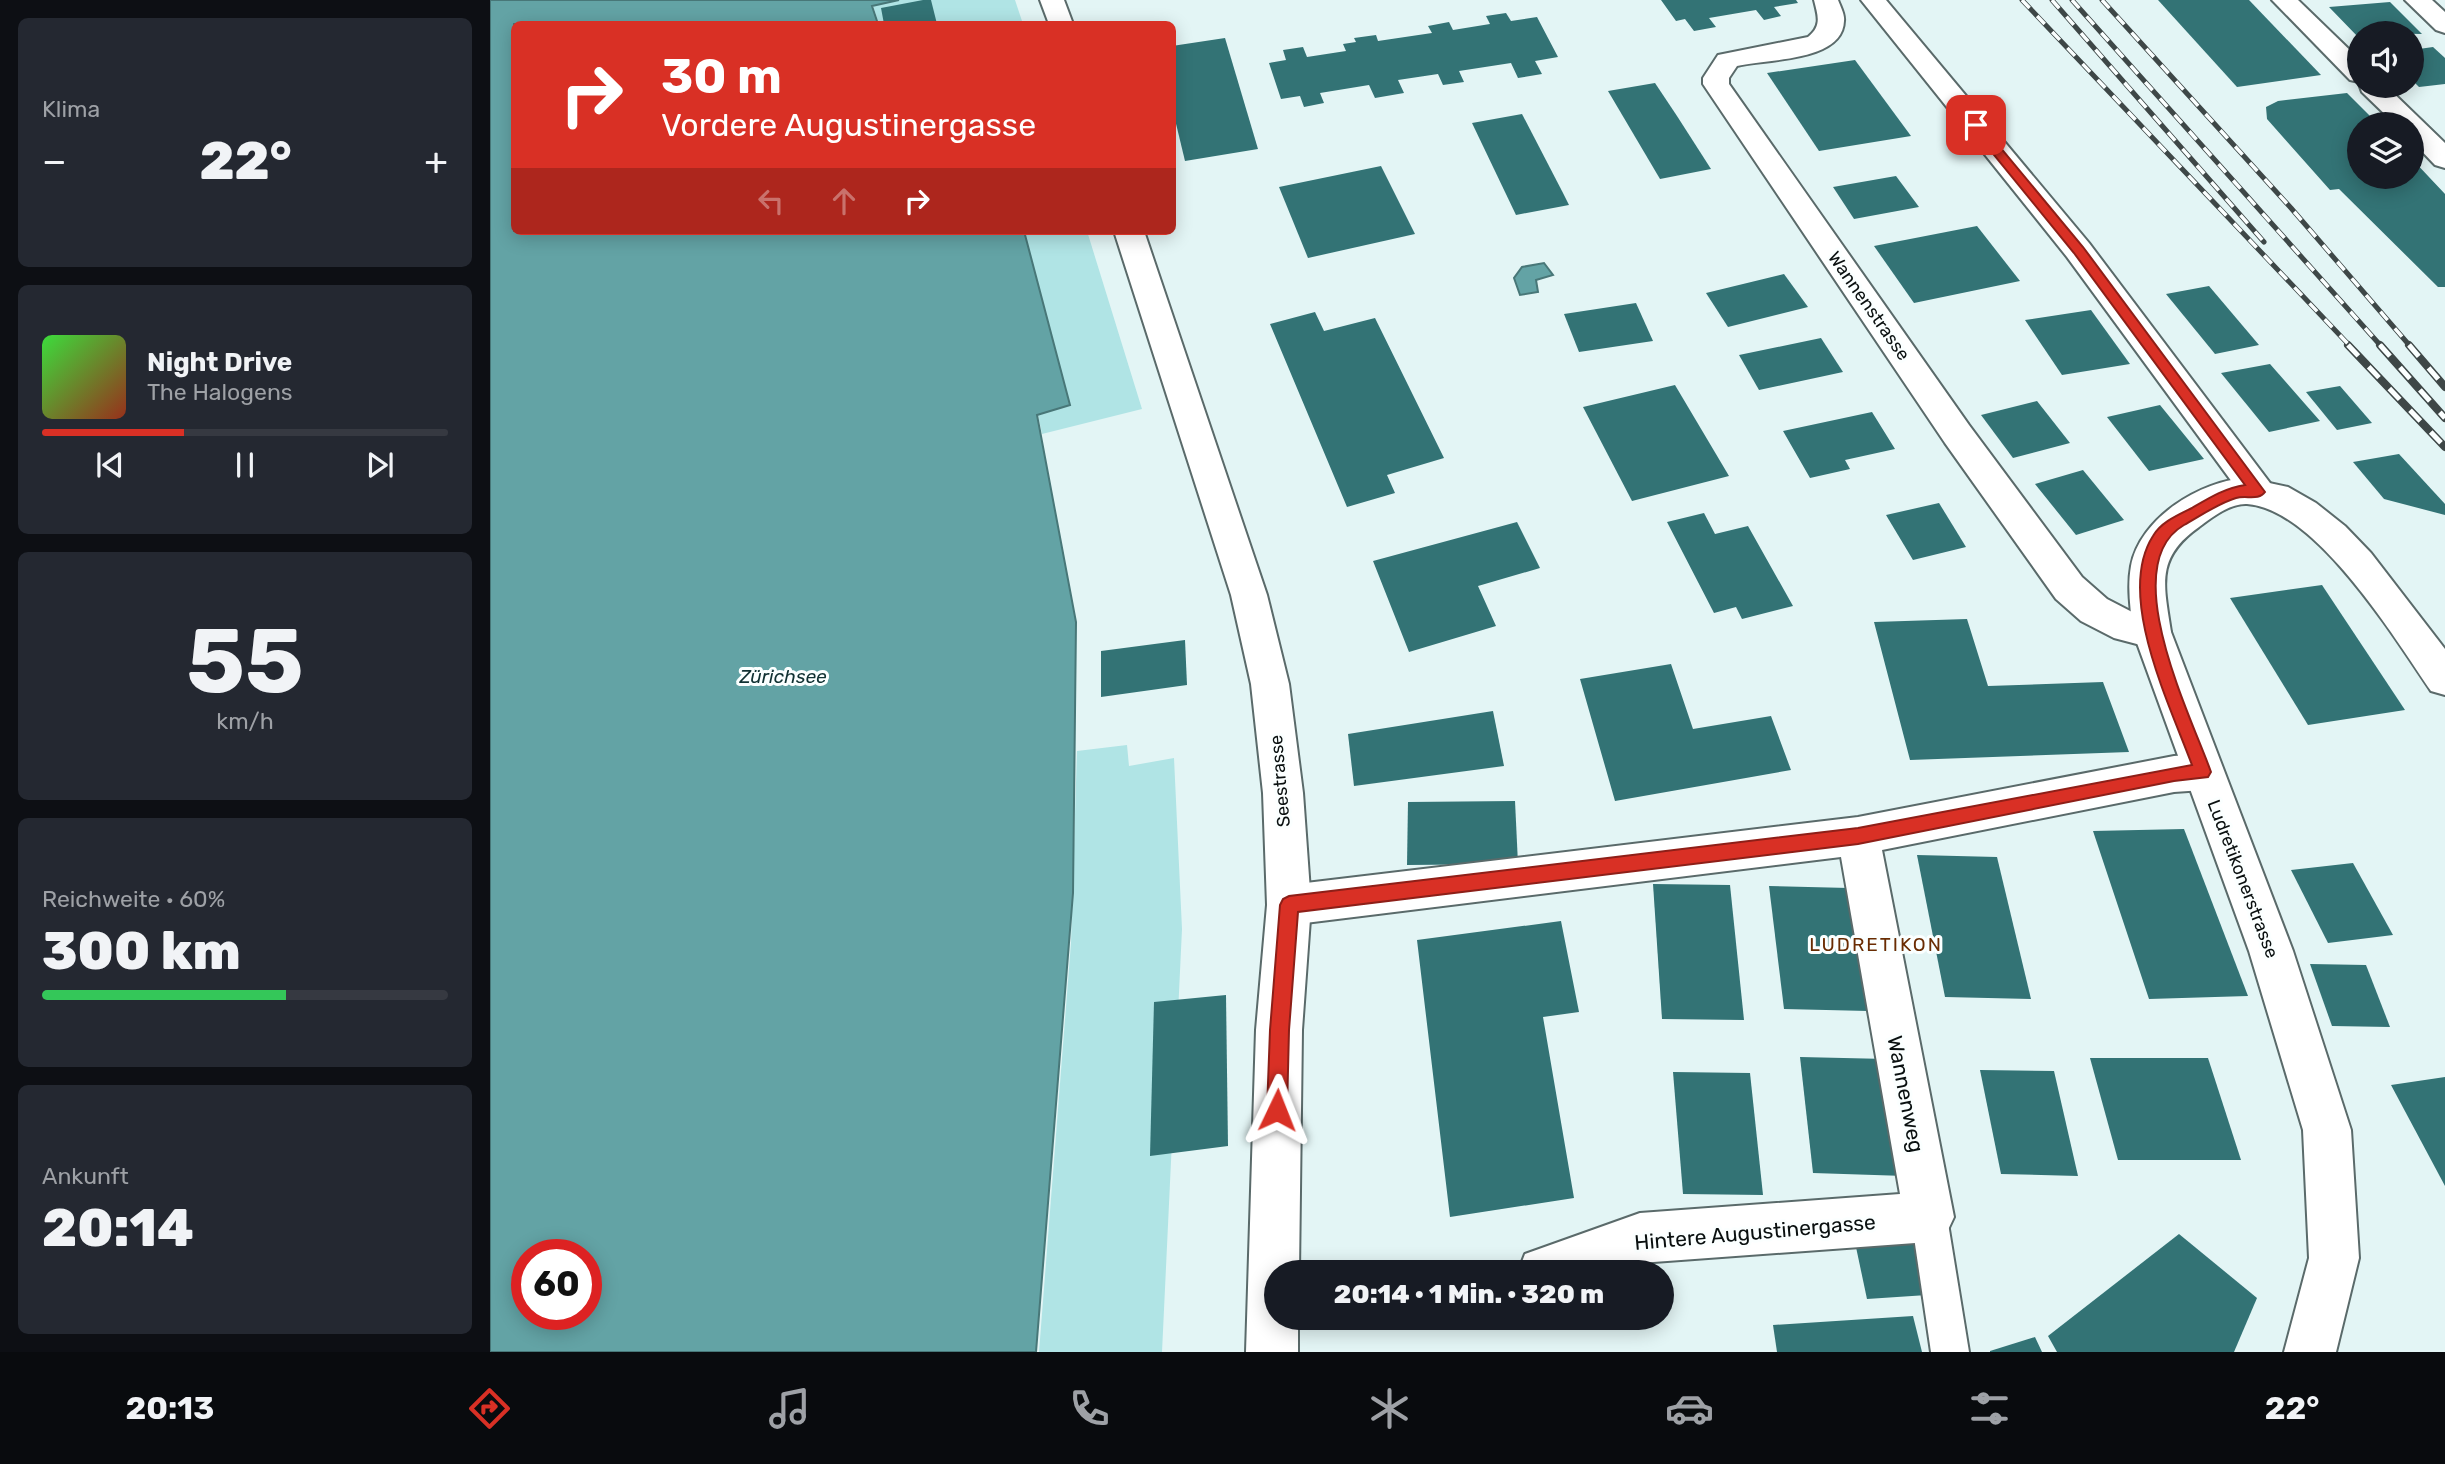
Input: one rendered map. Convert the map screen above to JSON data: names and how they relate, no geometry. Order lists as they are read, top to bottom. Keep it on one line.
{"streets":{"street":["Wannenstrasse","Seestrasse","Ludretikonerstrasse","Wannenweg","Hintere Augustinergasse"]},"crossings":[["Wannenstrasse","Ludretikonerstrasse"],["Wannenweg","Hintere Augustinergasse"]],"districts":["LUDRETIKON"],"water":["Zürichsee"],"page":{"tile":["Klima",["55","km/h"],["Reichweite · 60%","300 km"],["Ankunft","20:14"]],"turn":["30 m","Vordere Augustinergasse"],"heat":["−","22°","+"],"song":["Night Drive","The Halogens"],"limit":"60","trip":"20:14 · 1 Min. · 320 m","tabs":["20:13","22°"]}}
